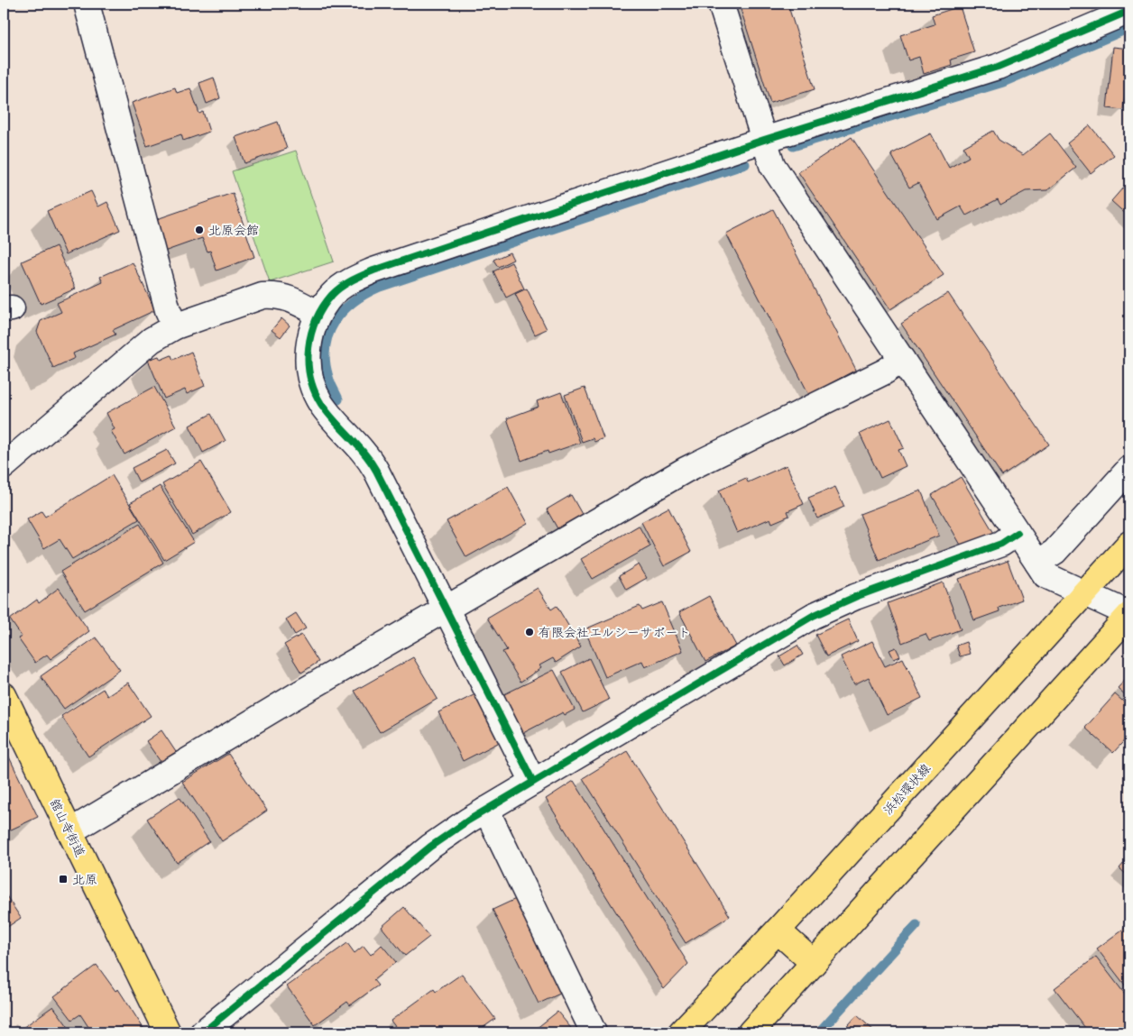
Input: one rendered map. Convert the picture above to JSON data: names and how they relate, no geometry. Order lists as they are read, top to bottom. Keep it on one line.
{"streets":{"main road":["浜松環状線","舘山寺街道"]},"places":{"other":["北原会館","有限会社エルシーサポート"],"transit":["北原"]}}
